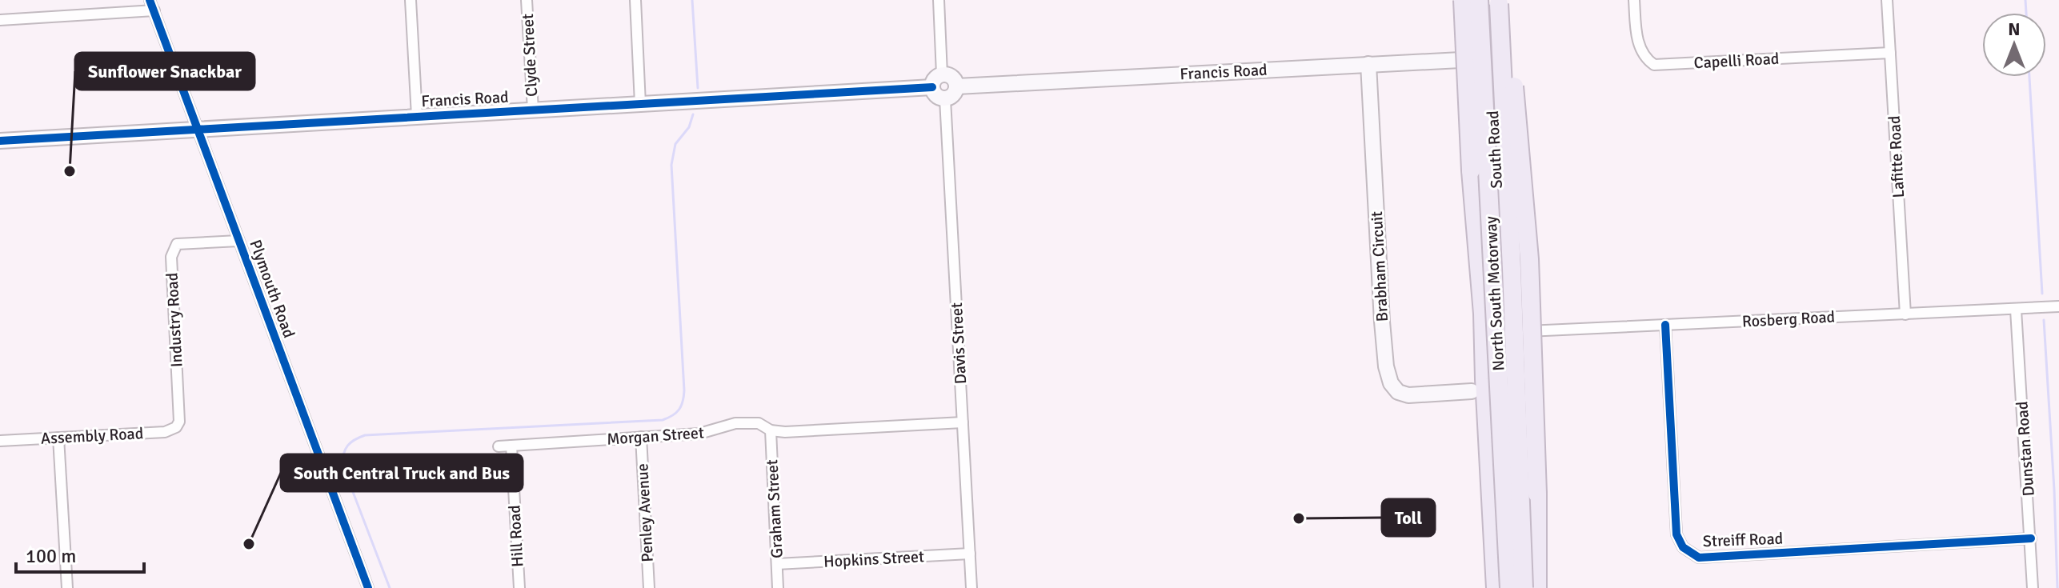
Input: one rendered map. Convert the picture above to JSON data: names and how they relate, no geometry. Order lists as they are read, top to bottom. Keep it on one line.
{"streets":{"highway":["North South Motorway"],"street":["Clyde Street","Capelli Road","Francis Road","South Road","Lafitte Road","Brabham Circuit","Plymouth Road","Rosberg Road","Industry Road","Davis Street","Assembly Road","Morgan Street","Dunstan Road","Graham Street","Penley Avenue","Hill Road","Streiff Road","Hopkins Street"]},"crossings":[["Clyde Street","Francis Road"],["Capelli Road","Lafitte Road"],["Francis Road","South Road"],["Francis Road","Brabham Circuit"],["Francis Road","Plymouth Road"],["Francis Road","Davis Street"],["South Road","North South Motorway"],["South Road","Rosberg Road"],["Lafitte Road","Rosberg Road"],["Plymouth Road","Industry Road"],["Rosberg Road","Dunstan Road"],["Rosberg Road","Streiff Road"],["Industry Road","Assembly Road"],["Davis Street","Morgan Street"],["Davis Street","Hopkins Street"],["Morgan Street","Graham Street"],["Morgan Street","Penley Avenue"],["Morgan Street","Hill Road"],["Dunstan Road","Streiff Road"],["Graham Street","Hopkins Street"]],"places":["Sunflower Snackbar","Toll","South Central Truck and Bus"],"scale_bar":"100 m","north":"top"}
